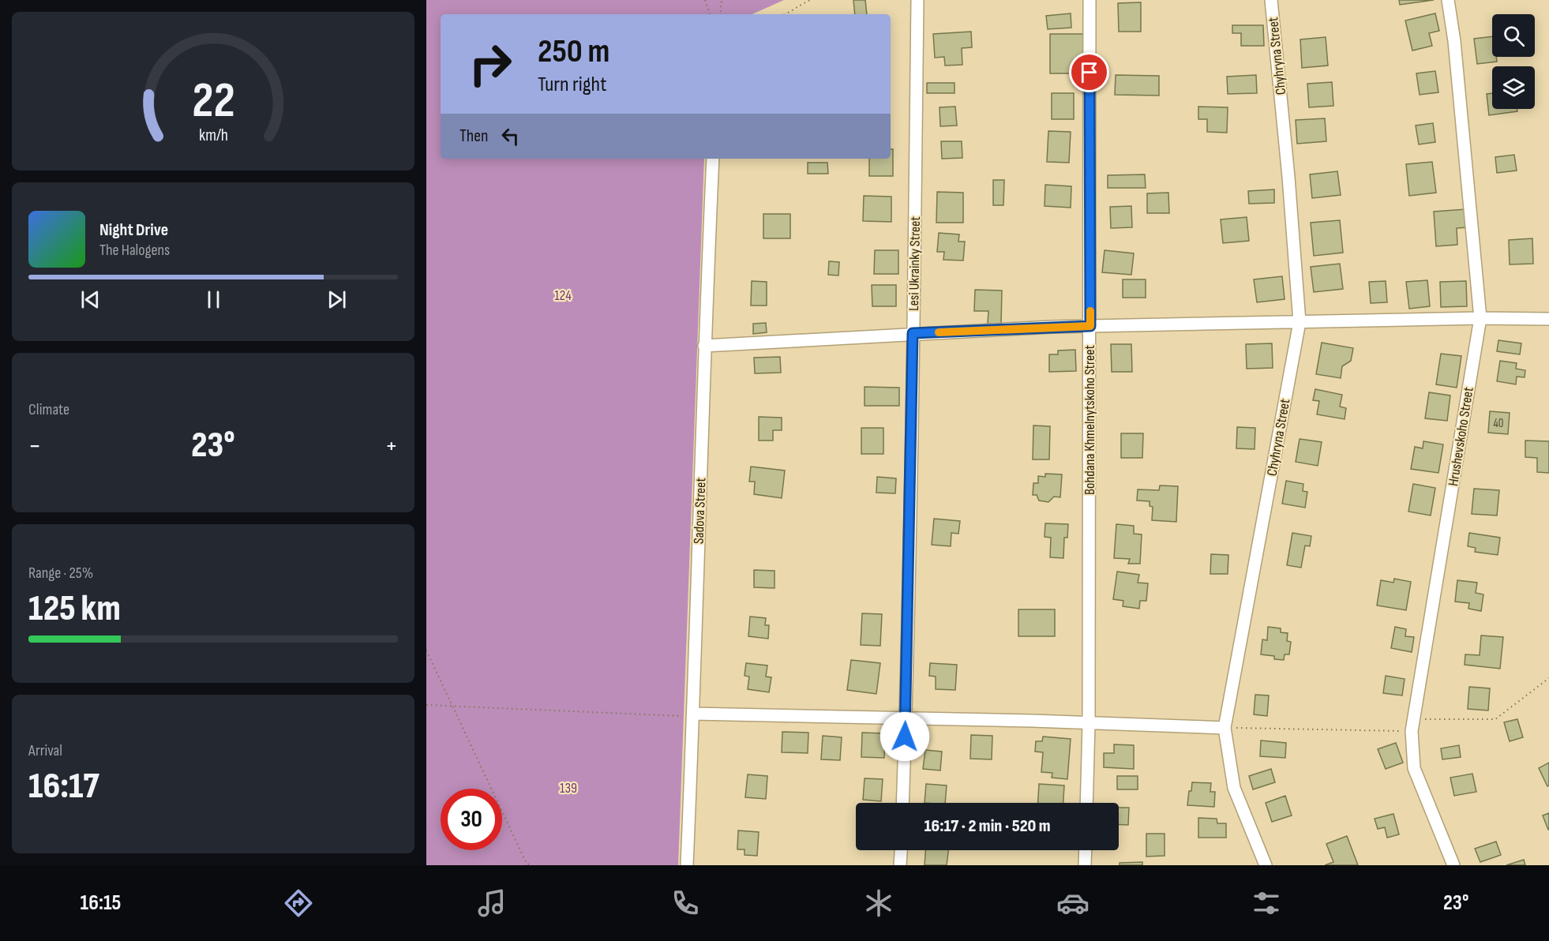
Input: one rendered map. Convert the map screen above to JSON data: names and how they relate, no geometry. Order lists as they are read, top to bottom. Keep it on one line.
{"streets":{"street":["Chyhryna Street","Lesi Ukrainky Street","Bohdana Khmelnytskoho Street","Hrushevskoho Street","Sadova Street"]},"parks":["124","139"],"house_numbers":["40"],"page":{"turn":["250 m","Turn right"],"then":"Then","song":["Night Drive","The Halogens"],"tile":["Climate",["Range · 25%","125 km"],["Arrival","16:17"]],"heat":["−","23°","+"],"limit":"30","trip":"16:17 · 2 min · 520 m","tabs":["16:15","23°"],"gauge":["22","km/h"]}}
